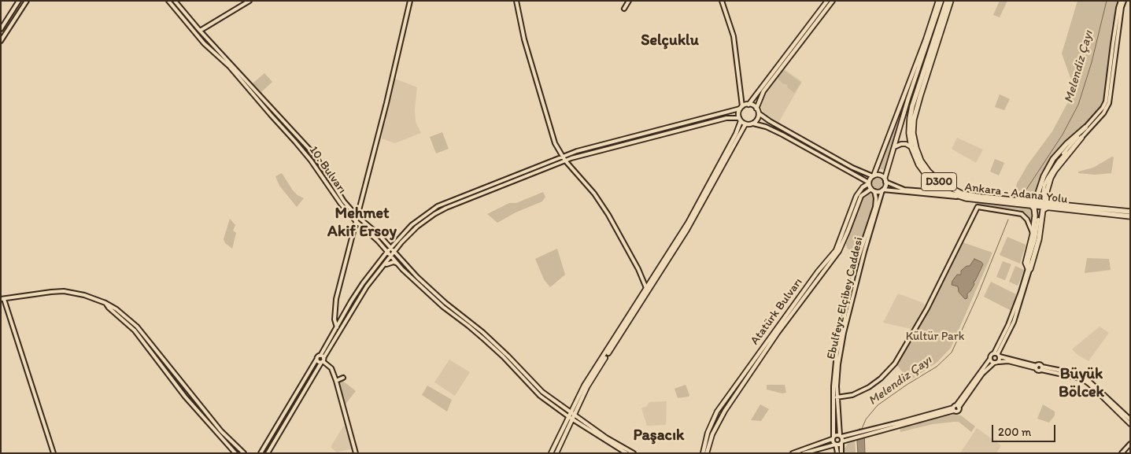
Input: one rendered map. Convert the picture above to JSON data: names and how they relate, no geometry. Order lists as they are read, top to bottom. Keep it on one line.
{"streets":{"highway":["D300","Ankara - Adana Yolu"],"main road":["10. Bulvarı","Ebulfeyz Elçibey Caddesi","Atatürk Bulvarı"]},"crossings":[["Ebulfeyz Elçibey Caddesi","Atatürk Bulvarı"]],"districts":["Selçuklu","Mehmet Akif Ersoy","Büyük Bölcek","Paşacık"],"water":["Melendiz Çayı"],"parks":["Kültür Park"],"scale_bar":"200 m"}
